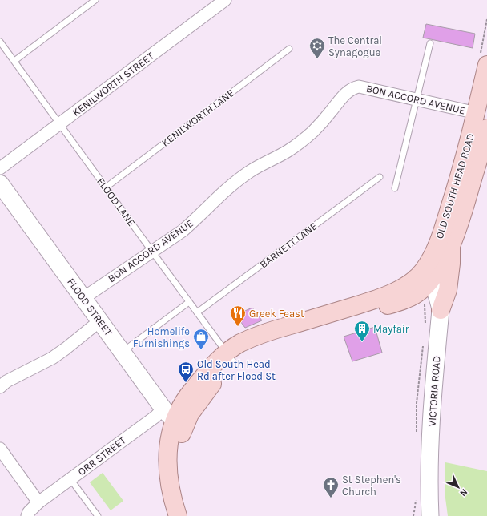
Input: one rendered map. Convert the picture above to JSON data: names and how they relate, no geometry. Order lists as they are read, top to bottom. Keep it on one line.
{"streets":{"main road":["OLD SOUTH HEAD ROAD"],"street":["KENILWORTH STREET","BON ACCORD AVENUE","FLOOD STREET","VICTORIA ROAD","ORR STREET"],"lane":["KENILWORTH LANE","FLOOD LANE","BARNETT LANE"]},"crossings":[["KENILWORTH STREET","FLOOD LANE"],["BON ACCORD AVENUE","OLD SOUTH HEAD ROAD"],["BON ACCORD AVENUE","FLOOD LANE"],["BON ACCORD AVENUE","FLOOD STREET"],["KENILWORTH LANE","FLOOD LANE"],["OLD SOUTH HEAD ROAD","FLOOD LANE"],["OLD SOUTH HEAD ROAD","FLOOD STREET"],["OLD SOUTH HEAD ROAD","VICTORIA ROAD"],["OLD SOUTH HEAD ROAD","ORR STREET"],["FLOOD LANE","BARNETT LANE"],["FLOOD STREET","ORR STREET"]],"places":{"synagogue":["The Central Synagogue"],"restaurant":["Greek Feast"],"building":["Mayfair"],"shop":["Homelife Furnishings"],"bus stop":["Old South Head Rd after Flood St"],"church":["St Stephen's Church"]},"north":"bottom right"}
